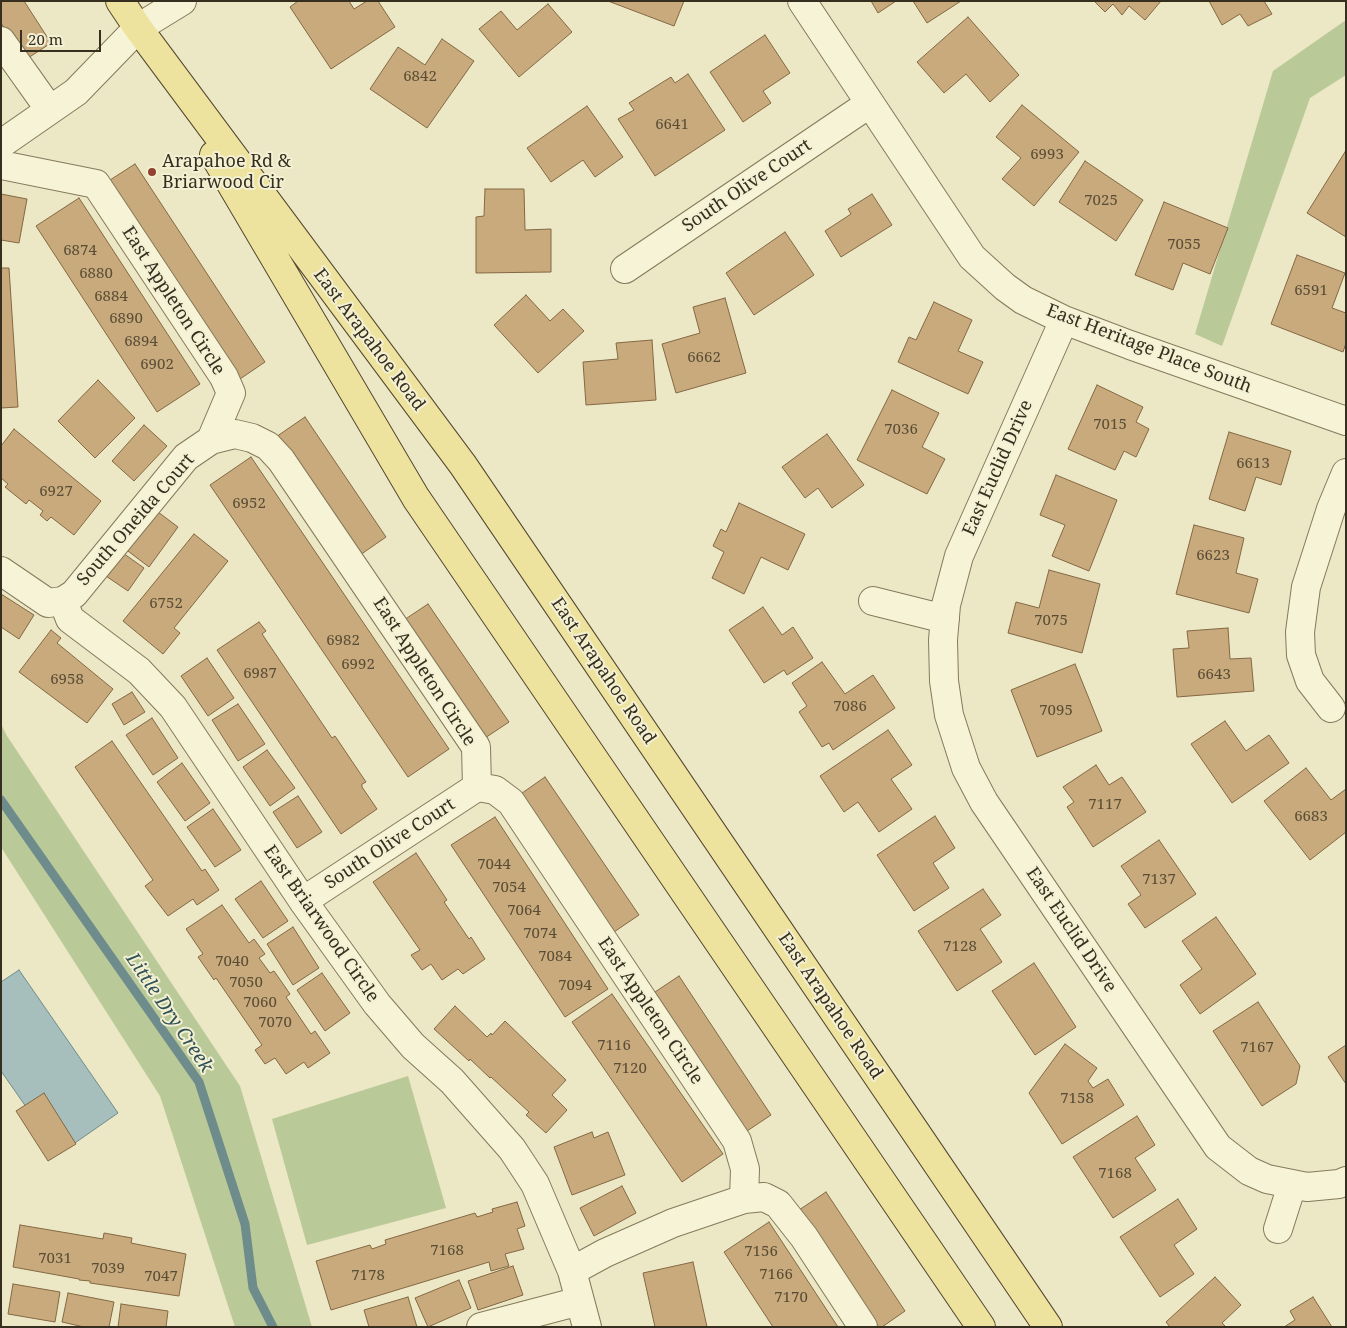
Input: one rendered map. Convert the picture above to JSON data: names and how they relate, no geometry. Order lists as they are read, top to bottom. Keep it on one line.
{"streets":{"main road":["East Arapahoe Road"],"street":["South Olive Court","East Appleton Circle","East Heritage Place South","East Euclid Drive","South Oneida Court","East Briarwood Circle"]},"crossings":[["South Olive Court","East Appleton Circle"],["South Olive Court","East Heritage Place South"],["South Olive Court","East Briarwood Circle"],["East Appleton Circle","South Oneida Court"],["East Heritage Place South","East Euclid Drive"],["South Oneida Court","East Briarwood Circle"]],"water":["Little Dry Creek"],"places":["Arapahoe Rd & Briarwood Cir"],"house_numbers":["6842","6641","6993","7025","7055","6874","6880","6591","6884","6890","6894","6662","6902","7015","7036","6613","6927","6952","6623","6752","7075","6982","6992","6987","6643","6958","7086","7095","7117","6683","7044","7137","7054","7064","7074","7128","7084","7040","7050","7094","7060","7070","7116","7167","7120","7158","7168","7168","7156","7031","7039","7166","7178","7047","7170"],"scale_bar":"20 m"}
